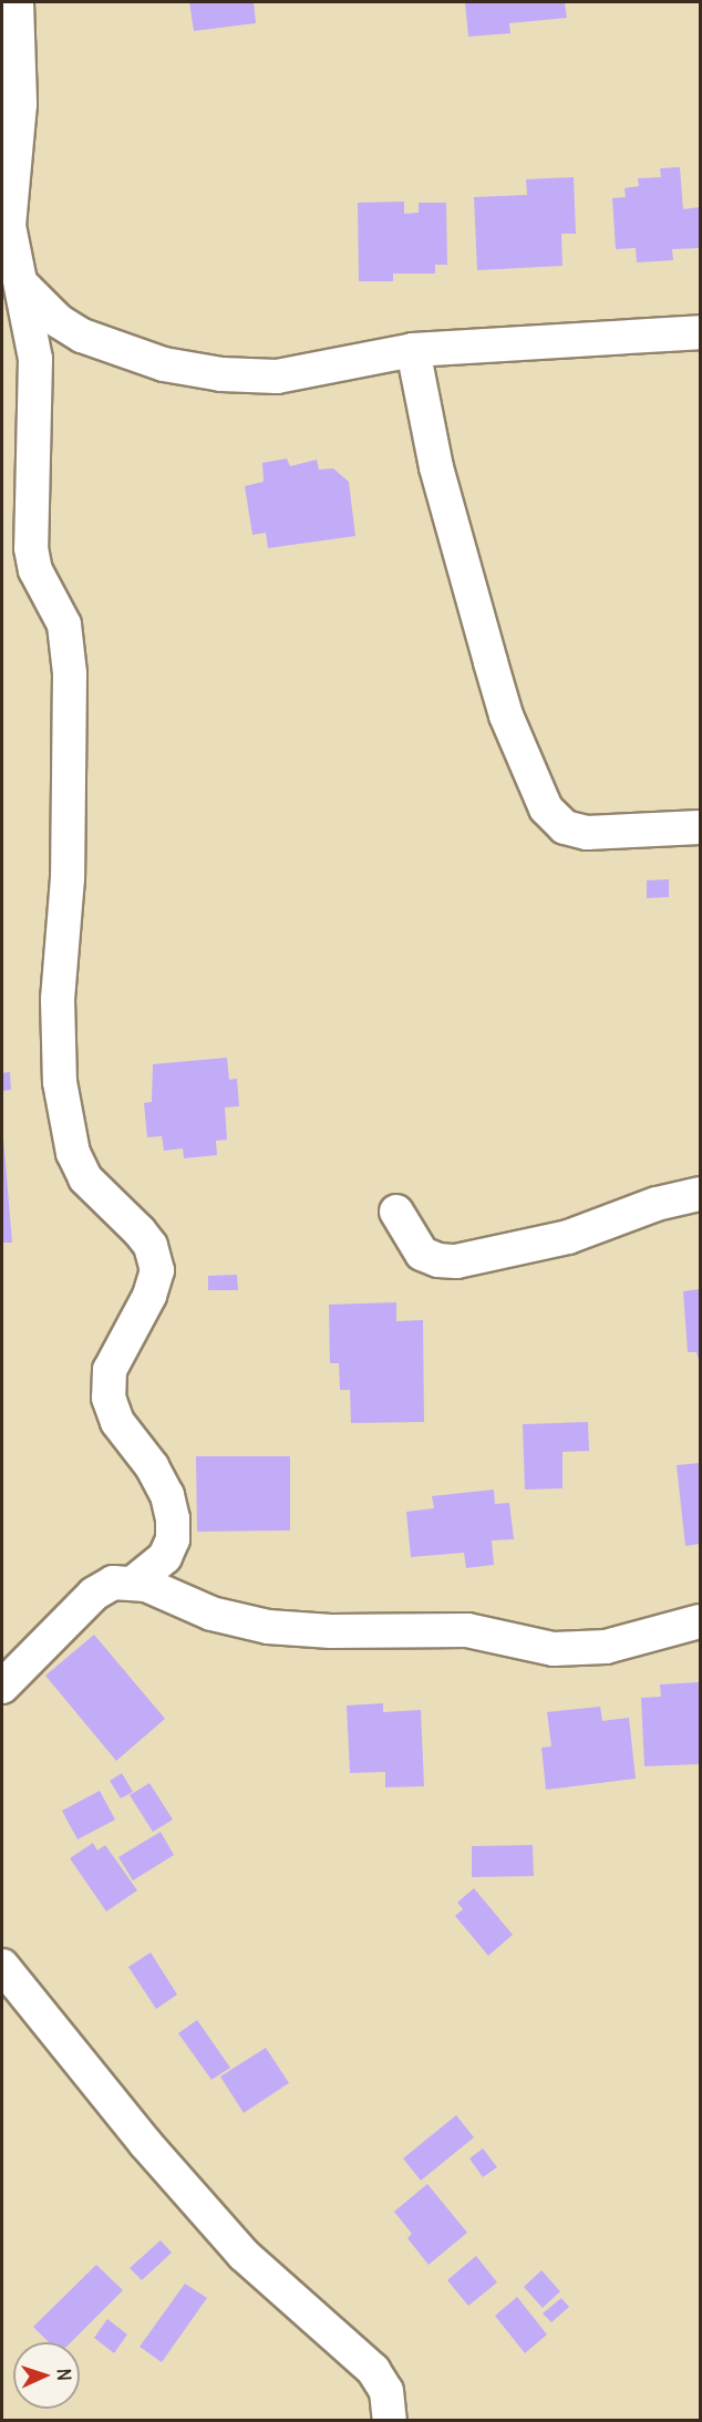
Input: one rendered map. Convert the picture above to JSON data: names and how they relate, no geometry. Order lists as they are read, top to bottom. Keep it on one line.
{"north":"right"}
